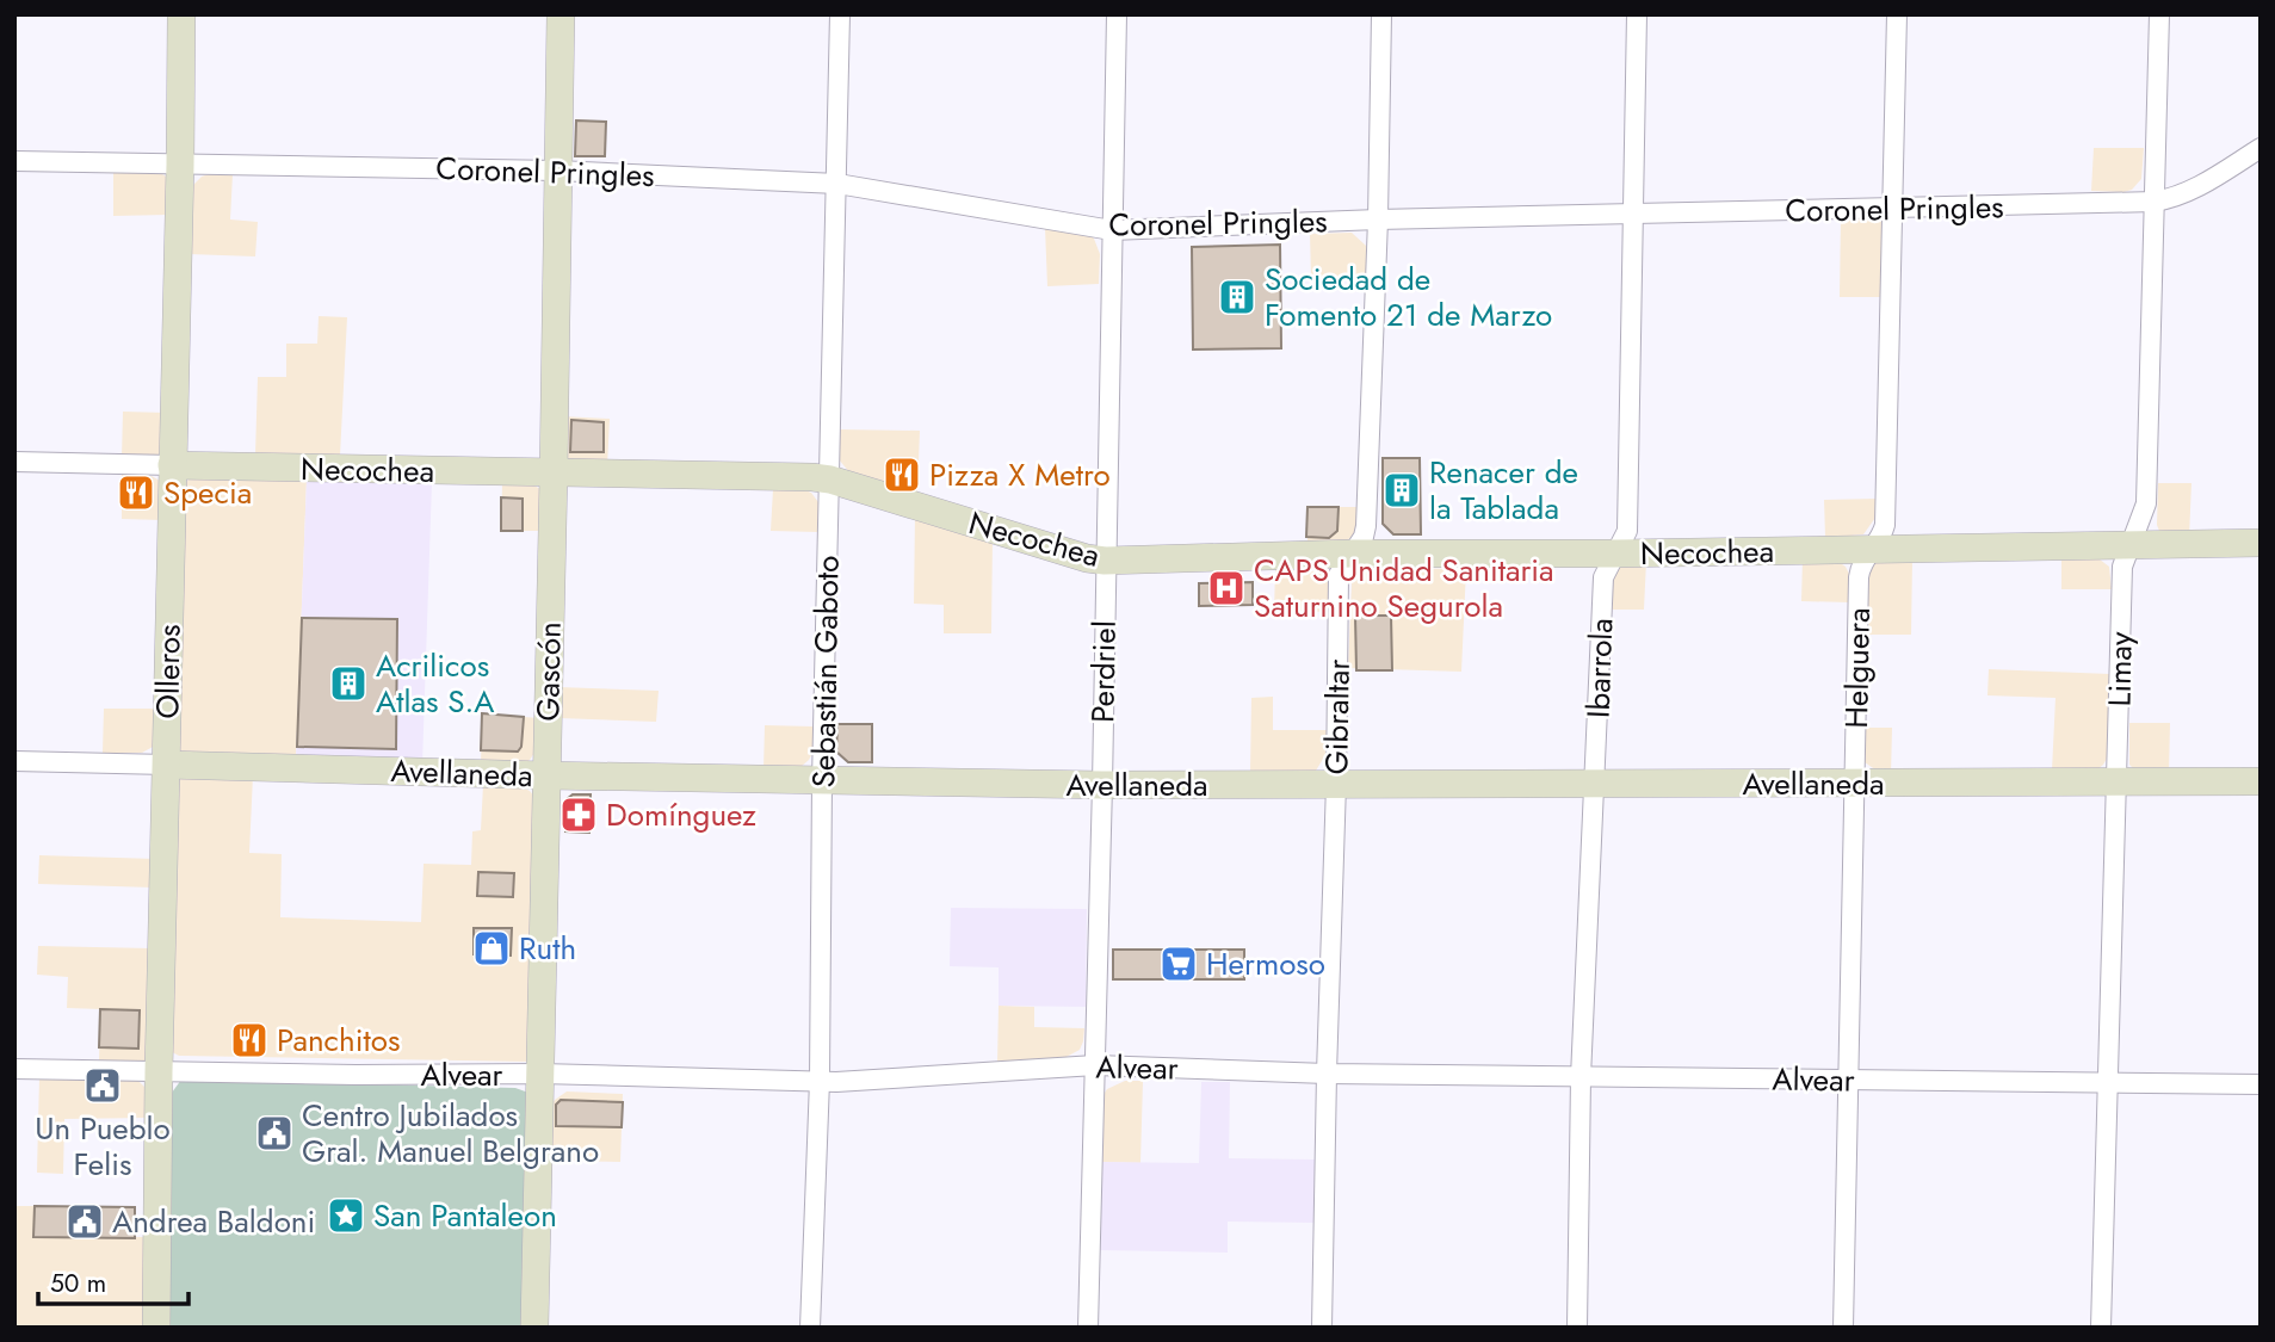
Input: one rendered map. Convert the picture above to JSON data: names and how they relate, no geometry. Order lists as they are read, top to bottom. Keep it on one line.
{"streets":{"street":["Coronel Pringles","Necochea","Ibarrola","Helguera","Limay","Olleros","Gascón","Sebastián Gaboto","Perdriel","Gibraltar","Avellaneda","Alvear"]},"crossings":[["Coronel Pringles","Ibarrola"],["Coronel Pringles","Helguera"],["Coronel Pringles","Limay"],["Coronel Pringles","Olleros"],["Coronel Pringles","Gascón"],["Coronel Pringles","Sebastián Gaboto"],["Coronel Pringles","Perdriel"],["Coronel Pringles","Gibraltar"],["Necochea","Ibarrola"],["Necochea","Helguera"],["Necochea","Limay"],["Necochea","Olleros"],["Necochea","Gascón"],["Necochea","Sebastián Gaboto"],["Necochea","Perdriel"],["Necochea","Gibraltar"],["Ibarrola","Avellaneda"],["Ibarrola","Alvear"],["Helguera","Avellaneda"],["Helguera","Alvear"],["Limay","Avellaneda"],["Limay","Alvear"],["Olleros","Avellaneda"],["Olleros","Alvear"],["Gascón","Avellaneda"],["Gascón","Alvear"],["Sebastián Gaboto","Avellaneda"],["Sebastián Gaboto","Alvear"],["Perdriel","Avellaneda"],["Perdriel","Alvear"],["Gibraltar","Avellaneda"],["Gibraltar","Alvear"]],"places":{"building":["Sociedad de Fomento 21 de Marzo","Renacer de la Tablada","Acrilicos Atlas S.A"],"restaurant":["Pizza X Metro","Specia","Panchitos"],"hospital":["CAPS Unidad Sanitaria Saturnino Segurola"],"pharmacy":["Domínguez"],"shop":["Ruth"],"supermarket":["Hermoso"],"public building":["Un Pueblo Felis","Centro Jubilados Gral. Manuel Belgrano","Andrea Baldoni"],"place":["San Pantaleon"]},"scale_bar":"50 m"}
